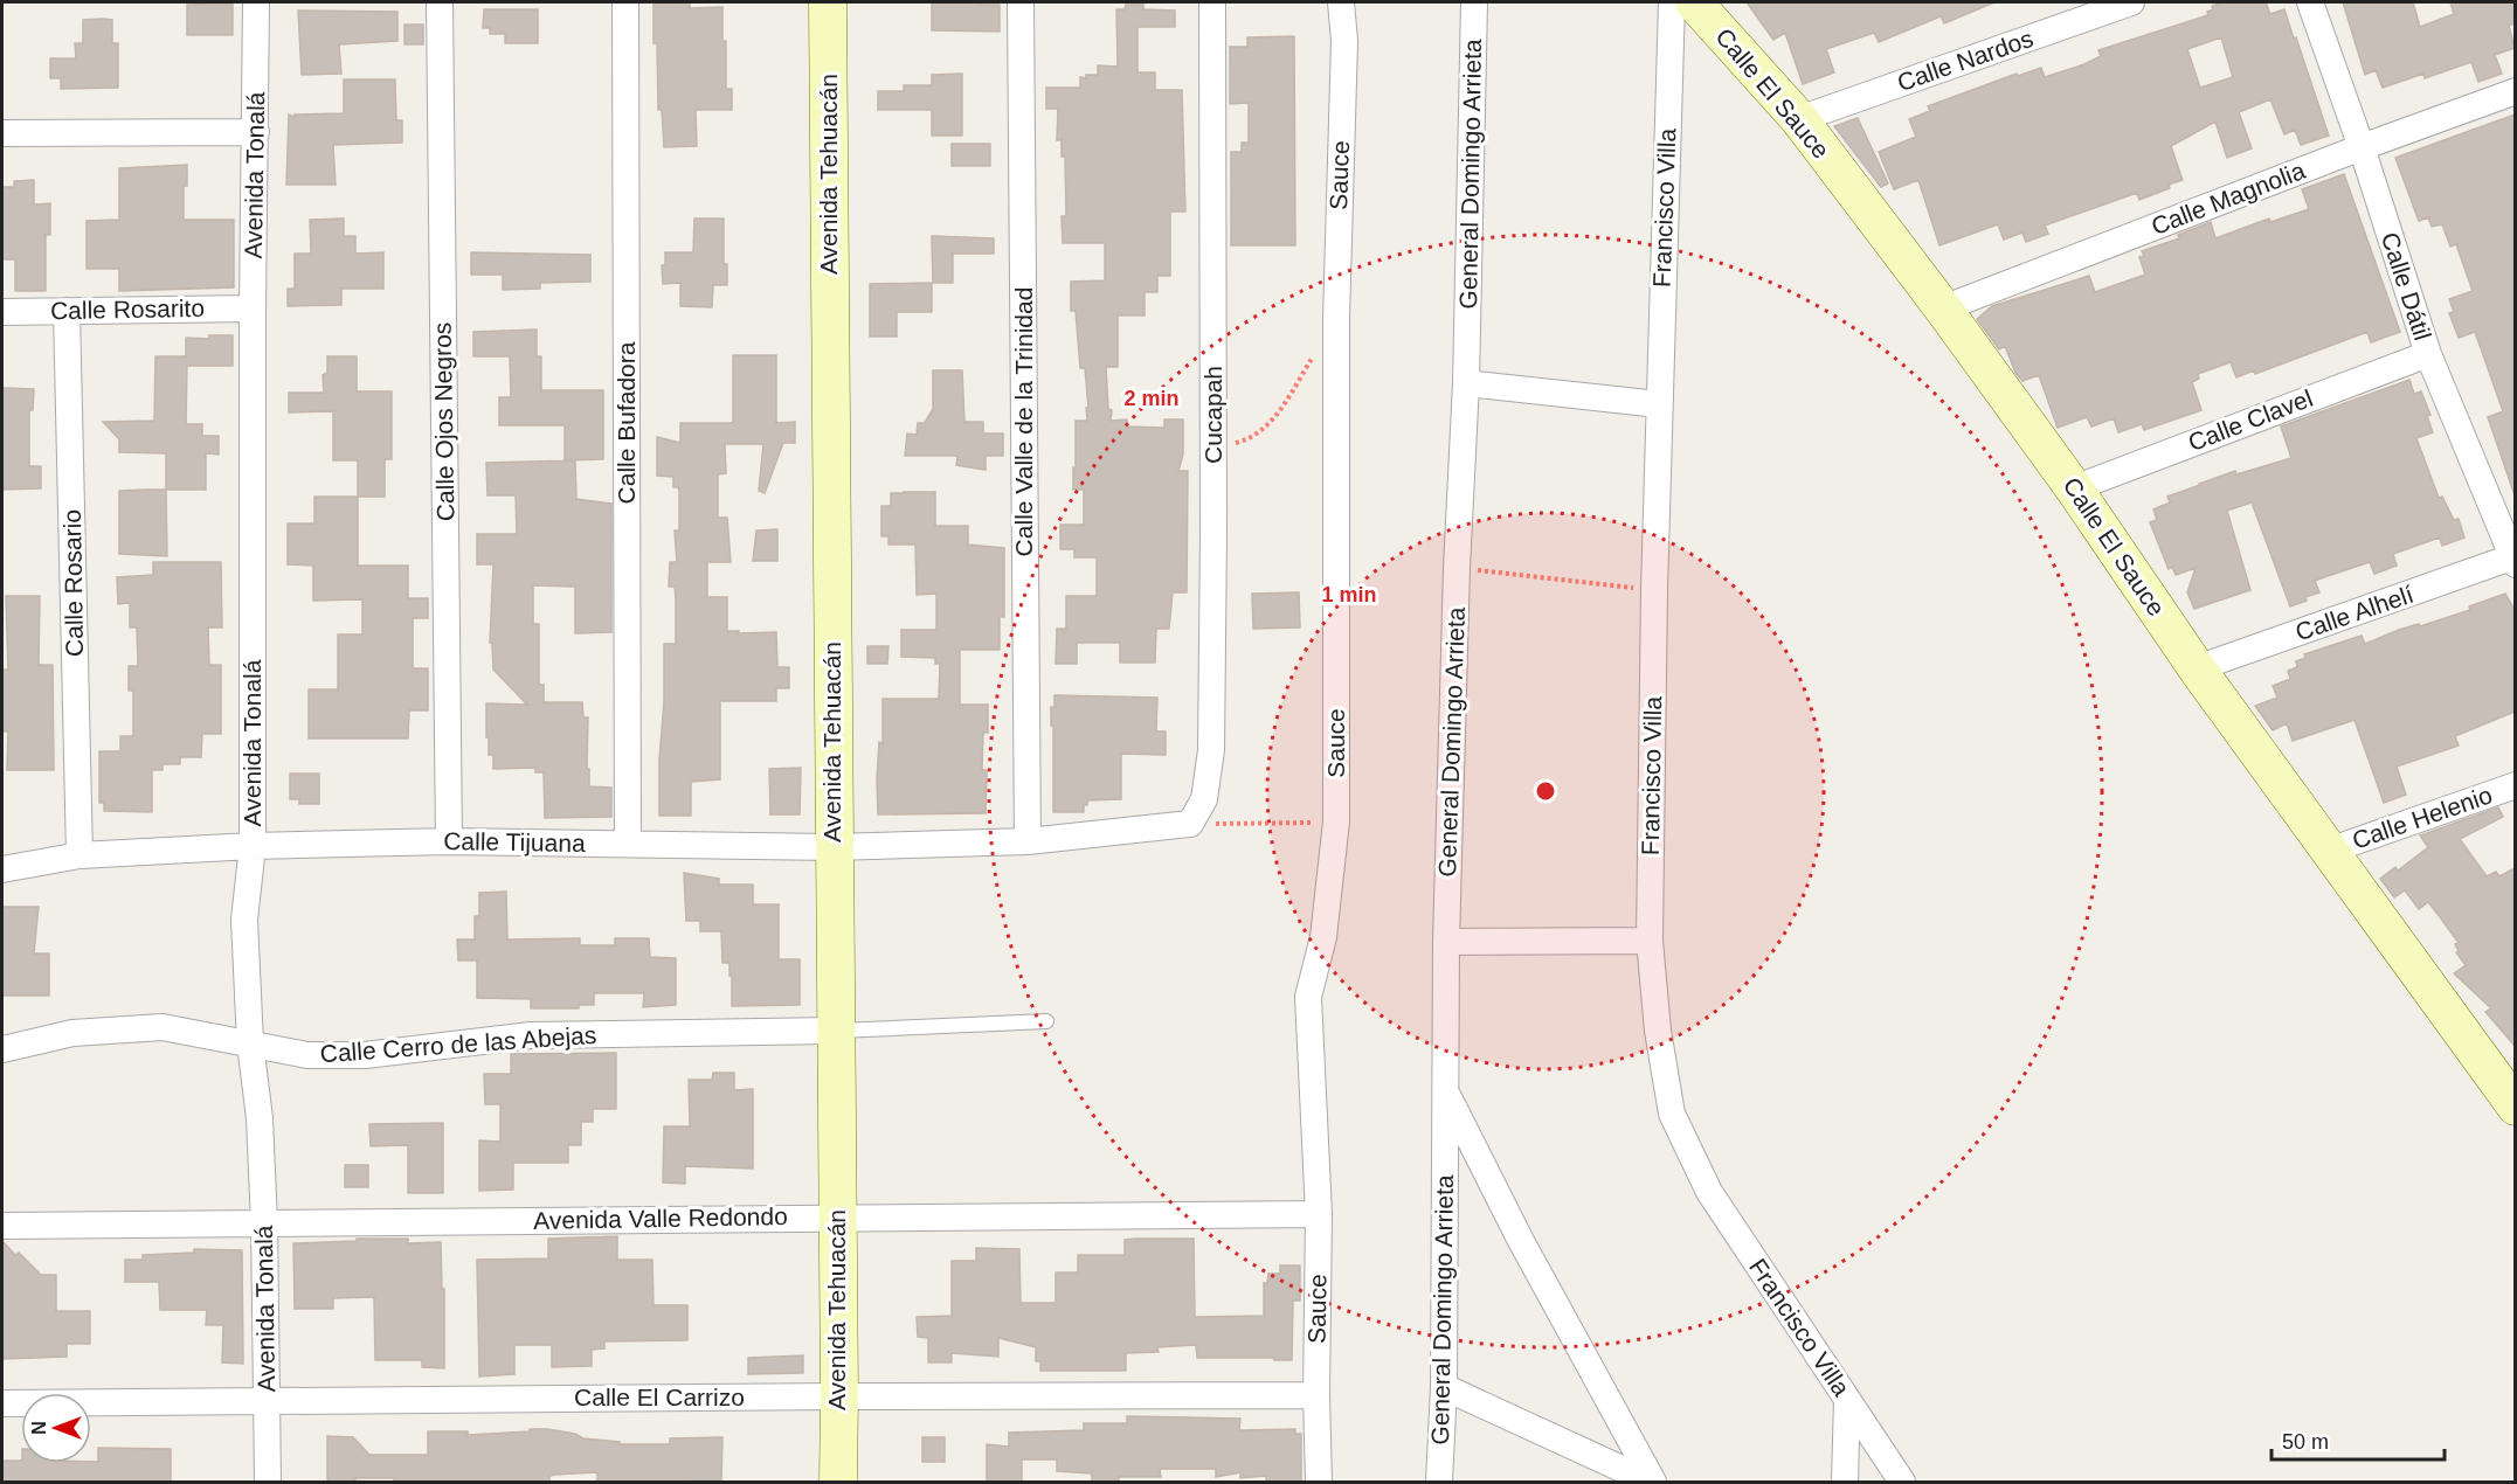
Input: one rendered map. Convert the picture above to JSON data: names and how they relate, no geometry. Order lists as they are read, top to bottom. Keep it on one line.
{"streets":{"street":["Calle Nardos","Calle El Sauce","Avenida Tehuacán","General Domingo Arrieta","Avenida Tonalá","Sauce","Calle Magnolia","Francisco Villa","Calle Dátil","Calle Rosarito","Cucapah","Calle Clavel","Calle Ojos Negros","Calle Valle de la Trinidad","Calle Bufadora","Calle Rosario","Calle Alhelí","Calle Helenio","Calle Tijuana","Calle Cerro de las Abejas","Avenida Valle Redondo","Calle El Carrizo"]},"crossings":[["Calle Nardos","Calle El Sauce"],["Calle El Sauce","Calle Magnolia"],["Calle El Sauce","Calle Clavel"],["Calle El Sauce","Calle Alhelí"],["Calle El Sauce","Calle Helenio"],["Avenida Tehuacán","Calle Tijuana"],["Avenida Tehuacán","Calle Cerro de las Abejas"],["Avenida Tehuacán","Avenida Valle Redondo"],["Avenida Tehuacán","Calle El Carrizo"],["Avenida Tonalá","Calle Rosarito"],["Avenida Tonalá","Calle Tijuana"],["Avenida Tonalá","Calle Cerro de las Abejas"],["Avenida Tonalá","Avenida Valle Redondo"],["Avenida Tonalá","Calle El Carrizo"],["Sauce","Avenida Valle Redondo"],["Sauce","Calle El Carrizo"],["Calle Magnolia","Calle Dátil"],["Calle Dátil","Calle Clavel"],["Calle Dátil","Calle Alhelí"],["Calle Rosarito","Calle Rosario"],["Cucapah","Calle Tijuana"],["Calle Ojos Negros","Calle Tijuana"],["Calle Valle de la Trinidad","Calle Tijuana"],["Calle Bufadora","Calle Tijuana"],["Calle Rosario","Calle Tijuana"]],"scale_bar":"50 m","north":"left","rings":["2 min","1 min"]}
